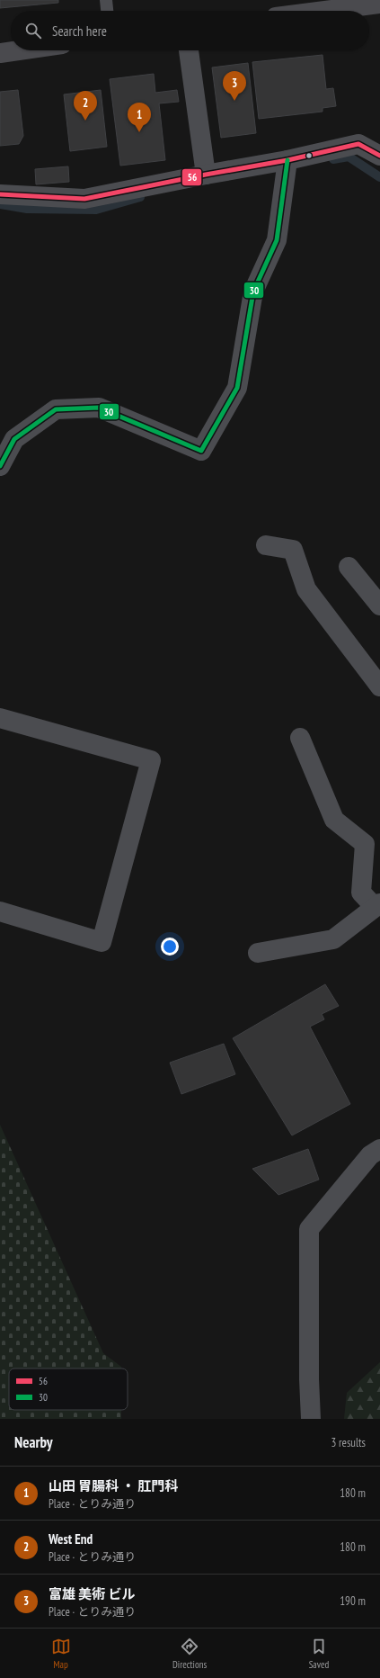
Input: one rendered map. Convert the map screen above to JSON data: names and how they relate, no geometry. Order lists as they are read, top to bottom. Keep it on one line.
{"lines":["transit line 56","transit line 30"],"legend":["56","30"],"page":{"search":"Search here","pins":["3","2","1"],"heading":["Nearby","3 results"],"list":[{"mark":"1","name":"山田 胃腸科 ・ 肛門科","note":"Place · とりみ通り","value":"180 m"},{"mark":"2","name":"West End","note":"Place · とりみ通り","value":"180 m"},{"mark":"3","name":"富雄 美術 ビル","note":"Place · とりみ通り","value":"190 m"}],"nav":["Map","Directions","Saved"]}}
